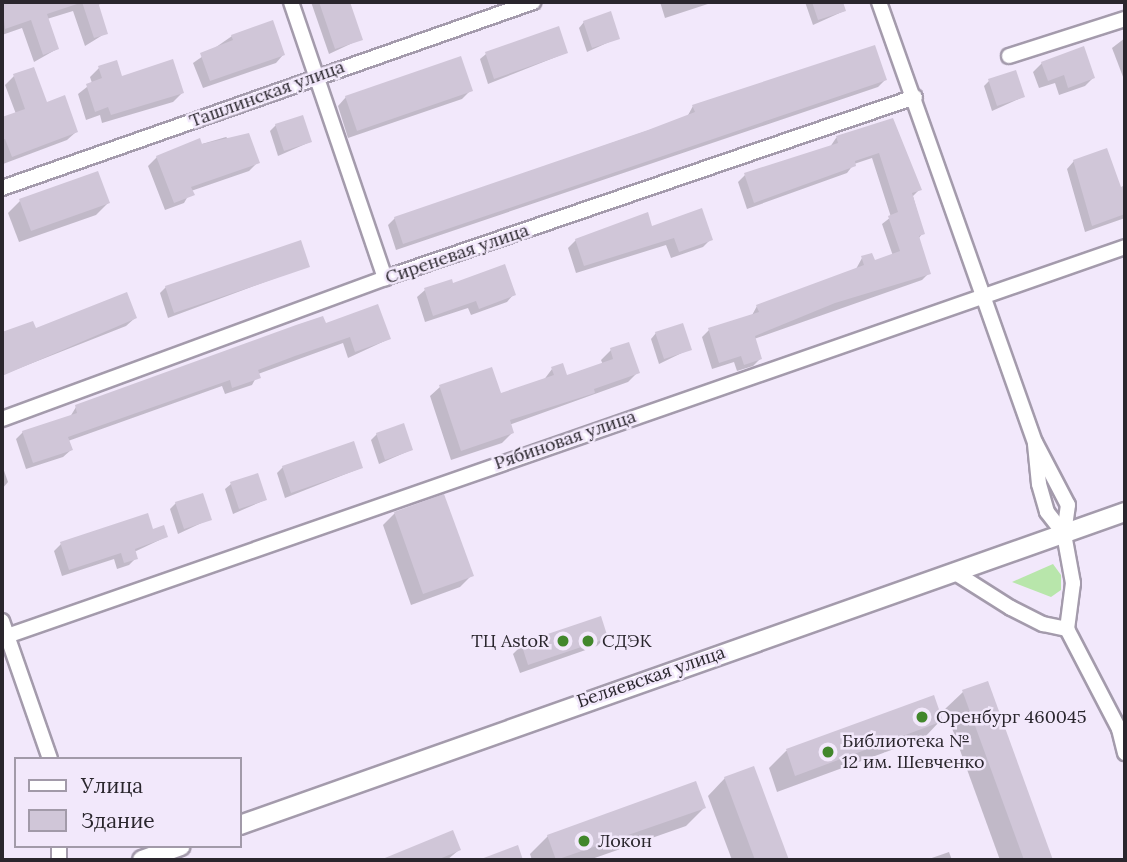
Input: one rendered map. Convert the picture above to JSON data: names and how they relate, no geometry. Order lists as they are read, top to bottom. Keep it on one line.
{"streets":{"main road":["Беляевская улица"],"street":["Ташлинская улица","Сиреневая улица","Рябиновая улица"]},"places":["ТЦ AstoR","СДЭК","Оренбург 460045","Библиотека № 12 им. Шевченко","Локон"],"legend":["Улица","Здание"]}
